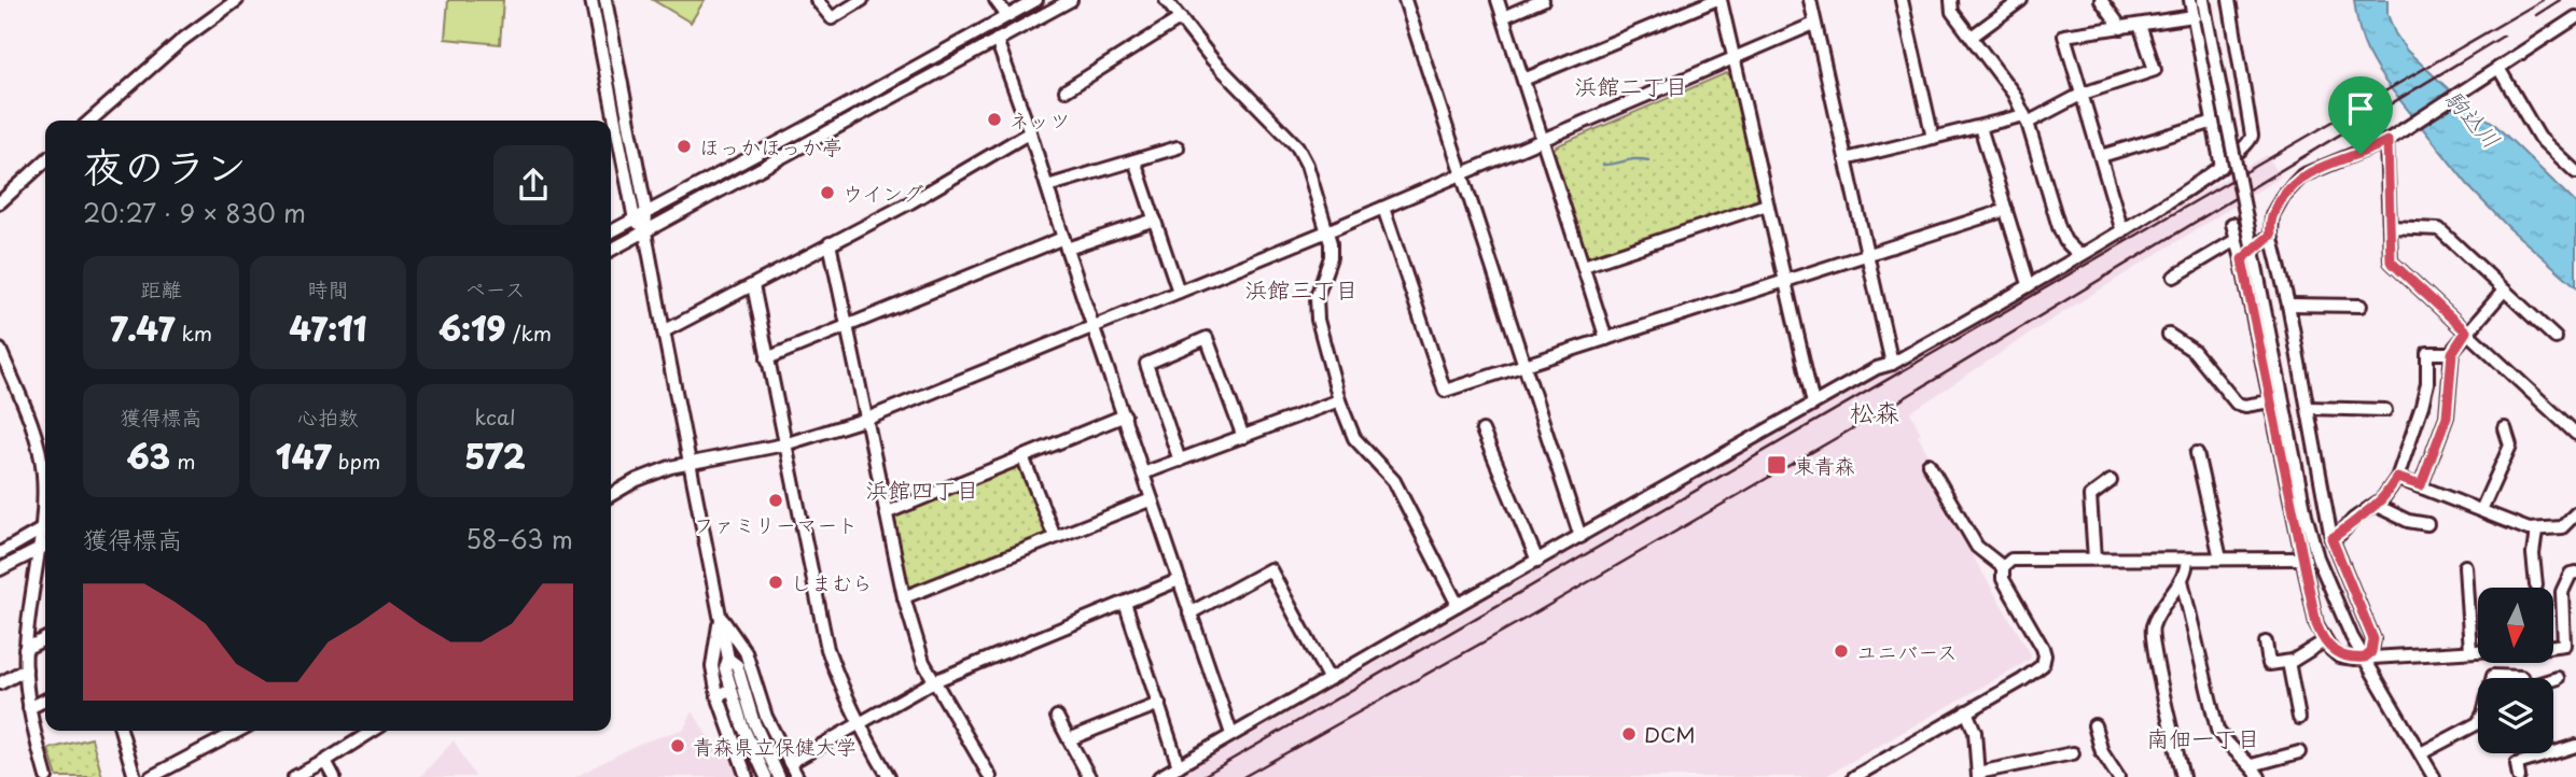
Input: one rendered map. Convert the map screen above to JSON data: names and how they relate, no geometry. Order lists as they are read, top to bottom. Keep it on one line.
{"districts":["浜館二丁目","浜館三丁目","松森","浜館四丁目","南佃一丁目"],"water":["駒込川"],"places":{"other":["ネッツ","ほっかほっか亭","ウイング","ファミリーマート","しまむら","ユニバース","DCM","青森県立保健大学"],"transit":["東青森"]},"north":"bottom","page":{"heading":["夜のラン","20:27 · 9 × 830 m"],"stats":[["距離","7.47 km"],["時間","47:11"],["ペース","6:19 /km"],["獲得標高","63 m"],["心拍数","147 bpm"],["kcal","572"]],"chart":["獲得標高","58–63 m"]}}
